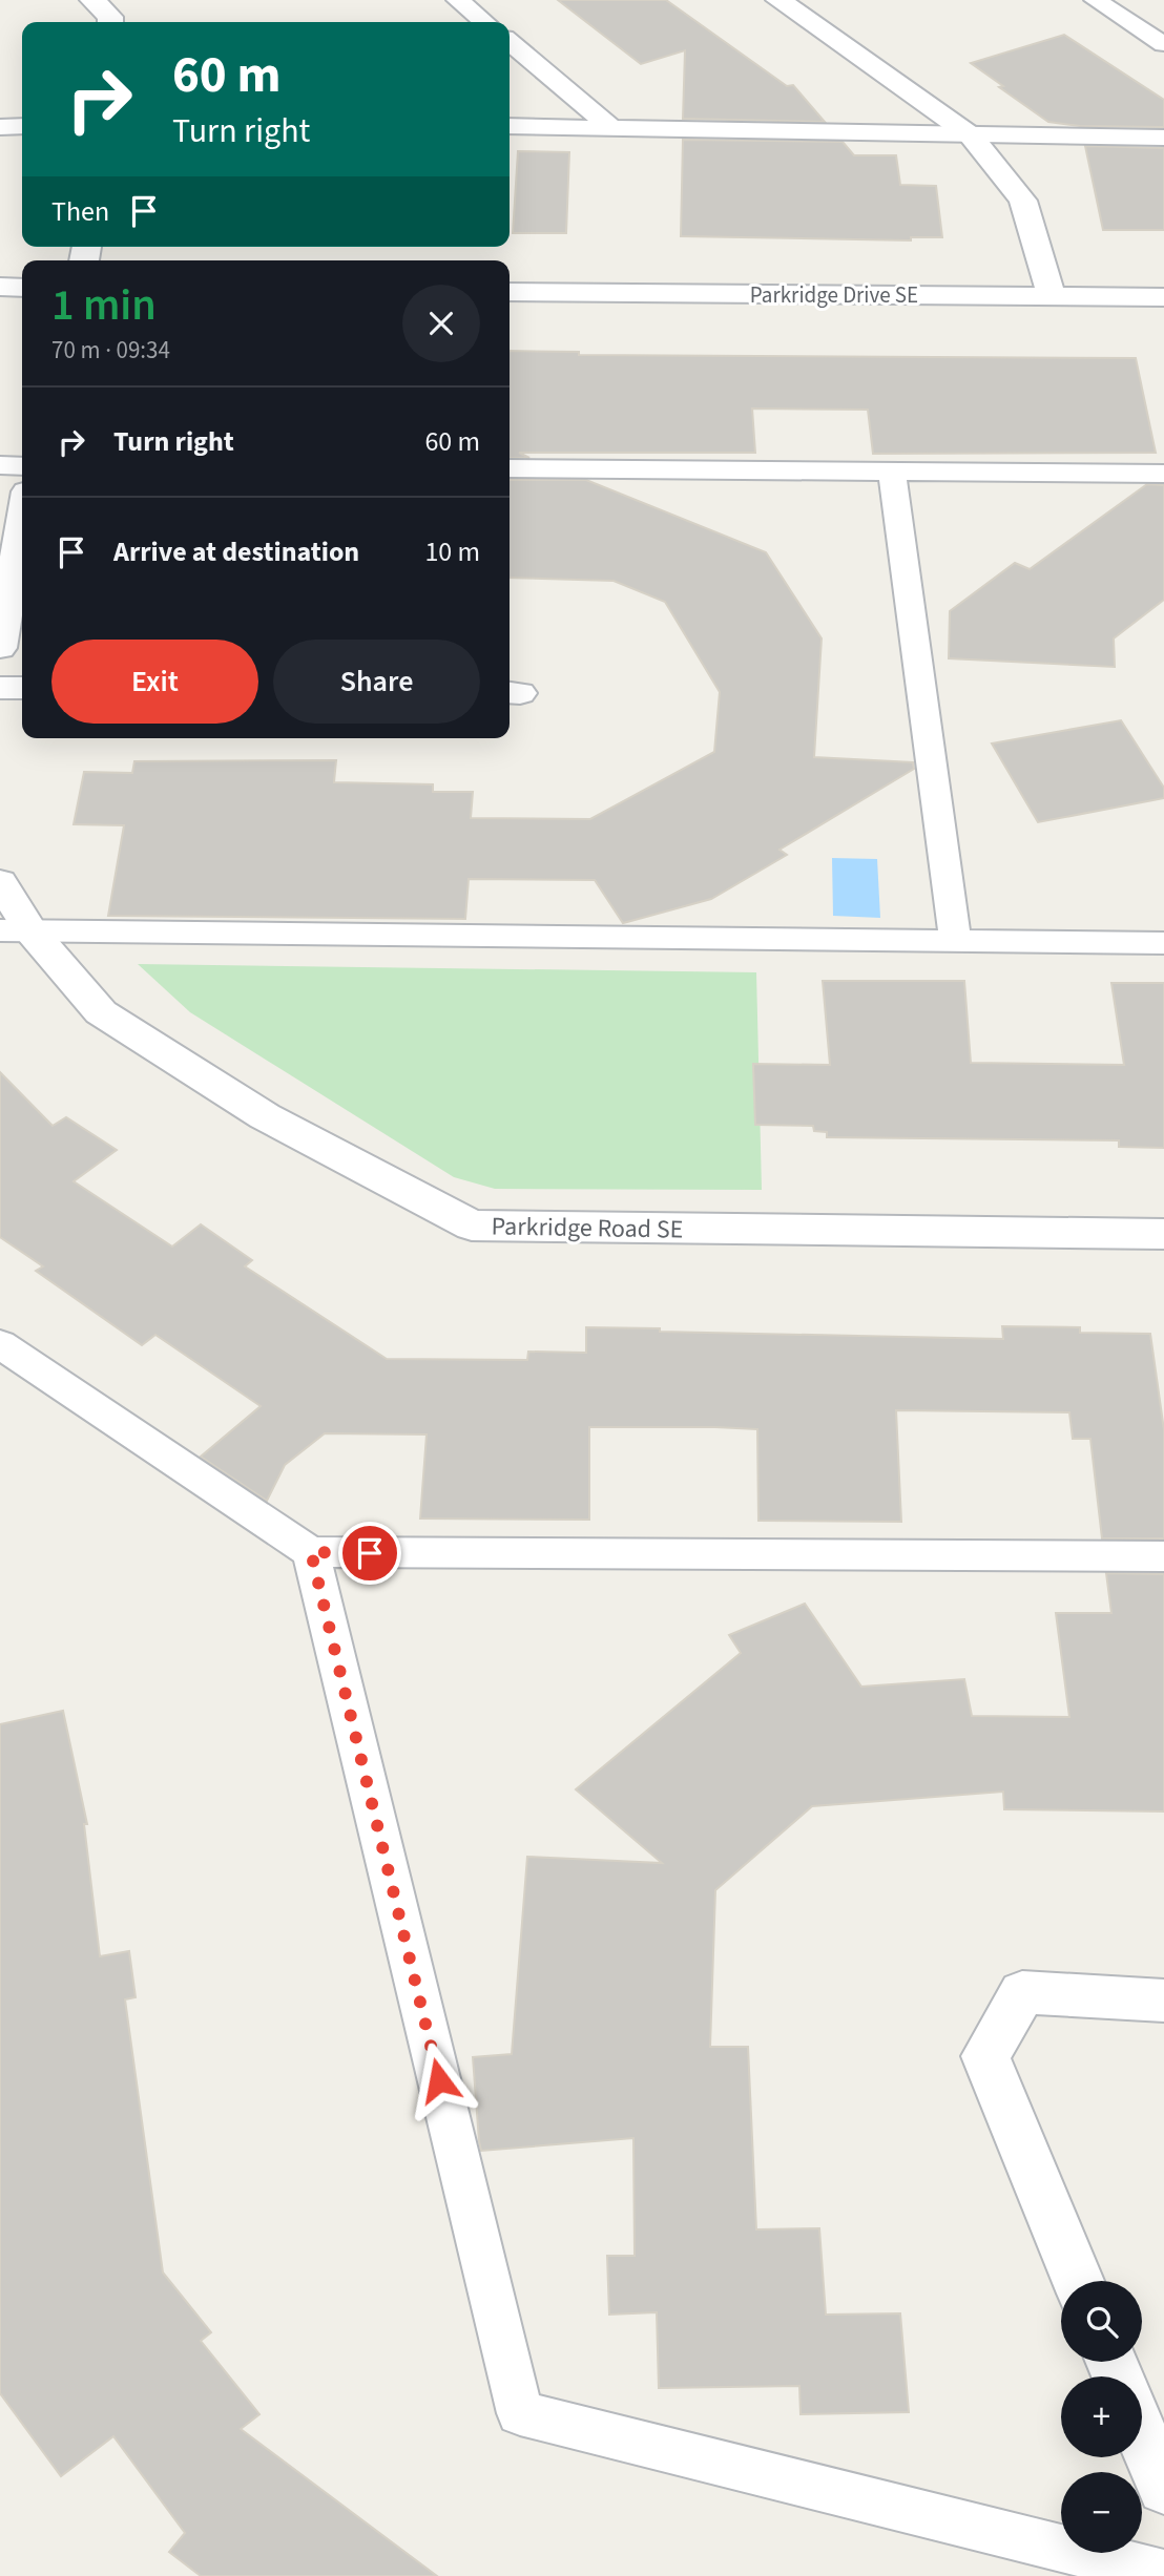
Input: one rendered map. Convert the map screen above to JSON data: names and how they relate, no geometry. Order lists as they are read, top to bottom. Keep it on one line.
{"streets":{"street":["Parkridge Drive SE","Parkridge Road SE"]},"page":{"turn":["60 m","Turn right"],"then":"Then","heading":["1 min","70 m · 09:34"],"list":[{"name":"Turn right","value":"60 m"},{"name":"Arrive at destination","value":"10 m"}],"buttons":["Exit","Share"],"map_buttons":["+","−"]}}
